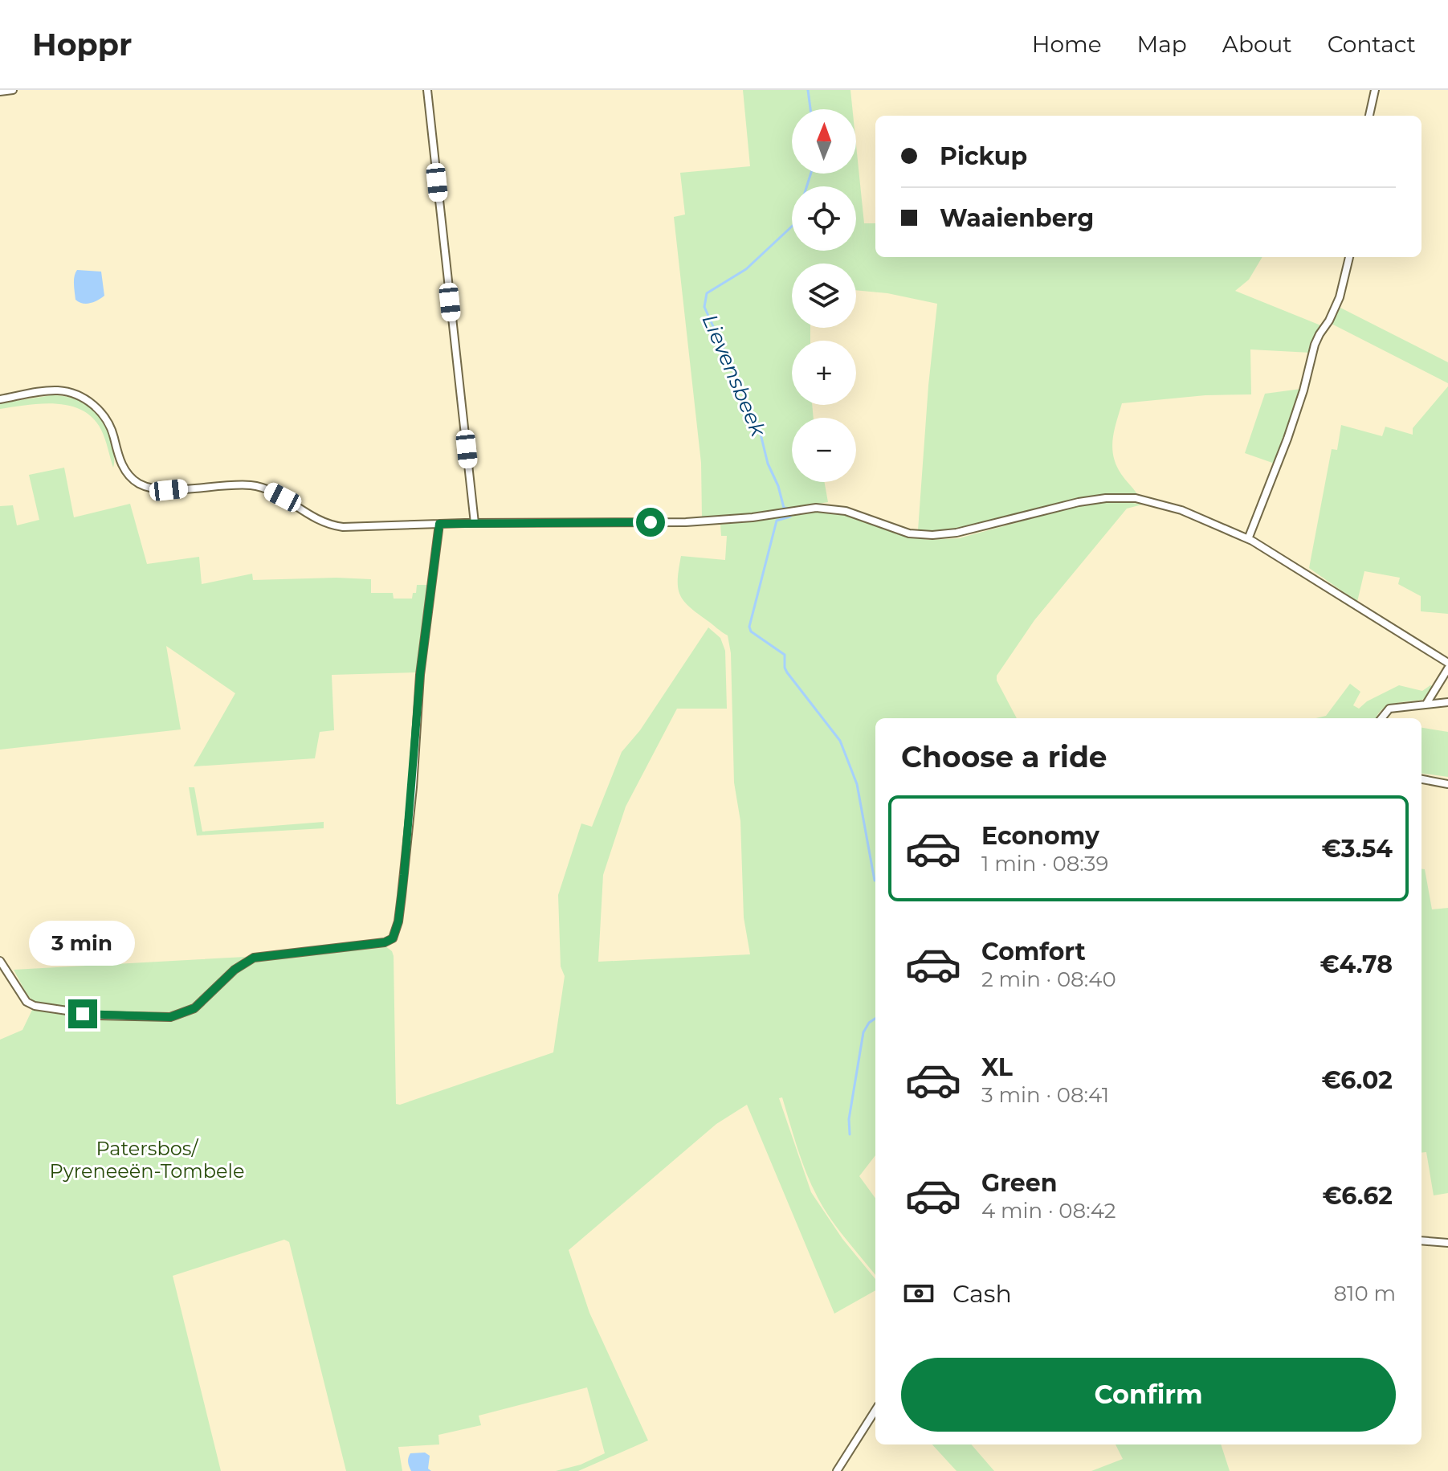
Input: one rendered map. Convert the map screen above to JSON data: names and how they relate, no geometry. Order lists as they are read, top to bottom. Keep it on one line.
{"water":["Lievensbeek"],"parks":["Patersbos/ Pyreneeën-Tombele"],"north":"top","page":{"header":"Hoppr","nav":["Home","Map","About","Contact"],"map_buttons":["+","−"],"banner":["Pickup","Waaienberg"],"heading":"Choose a ride","list":[{"name":"Economy","note":"1 min · 08:39","value":"€3.54"},{"name":"Comfort","note":"2 min · 08:40","value":"€4.78"},{"name":"XL","note":"3 min · 08:41","value":"€6.02"},{"name":"Green","note":"4 min · 08:42","value":"€6.62"}],"bubble":"3 min","pay":["Cash","810 m"],"buttons":"Confirm"}}
